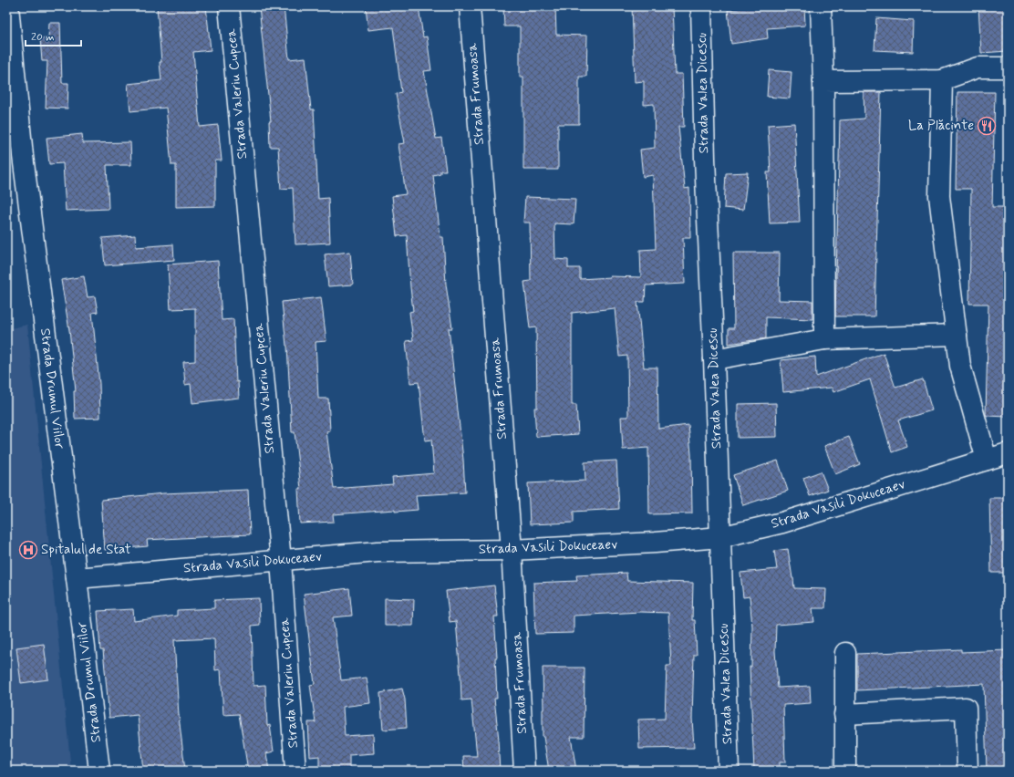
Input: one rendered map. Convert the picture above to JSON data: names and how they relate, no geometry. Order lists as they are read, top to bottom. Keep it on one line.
{"streets":{"street":["Strada Valea Dicescu","Strada Valeriu Cupcea","Strada Frumoasa","Strada Drumul Viilor","Strada Vasili Dokuceaev"]},"crossings":[["Strada Valea Dicescu","Strada Vasili Dokuceaev"],["Strada Valeriu Cupcea","Strada Vasili Dokuceaev"],["Strada Frumoasa","Strada Vasili Dokuceaev"],["Strada Drumul Viilor","Strada Vasili Dokuceaev"]],"places":{"restaurant":["La Plăcinte"],"hospital":["Spitalul de Stat"]},"scale_bar":"20 m"}
